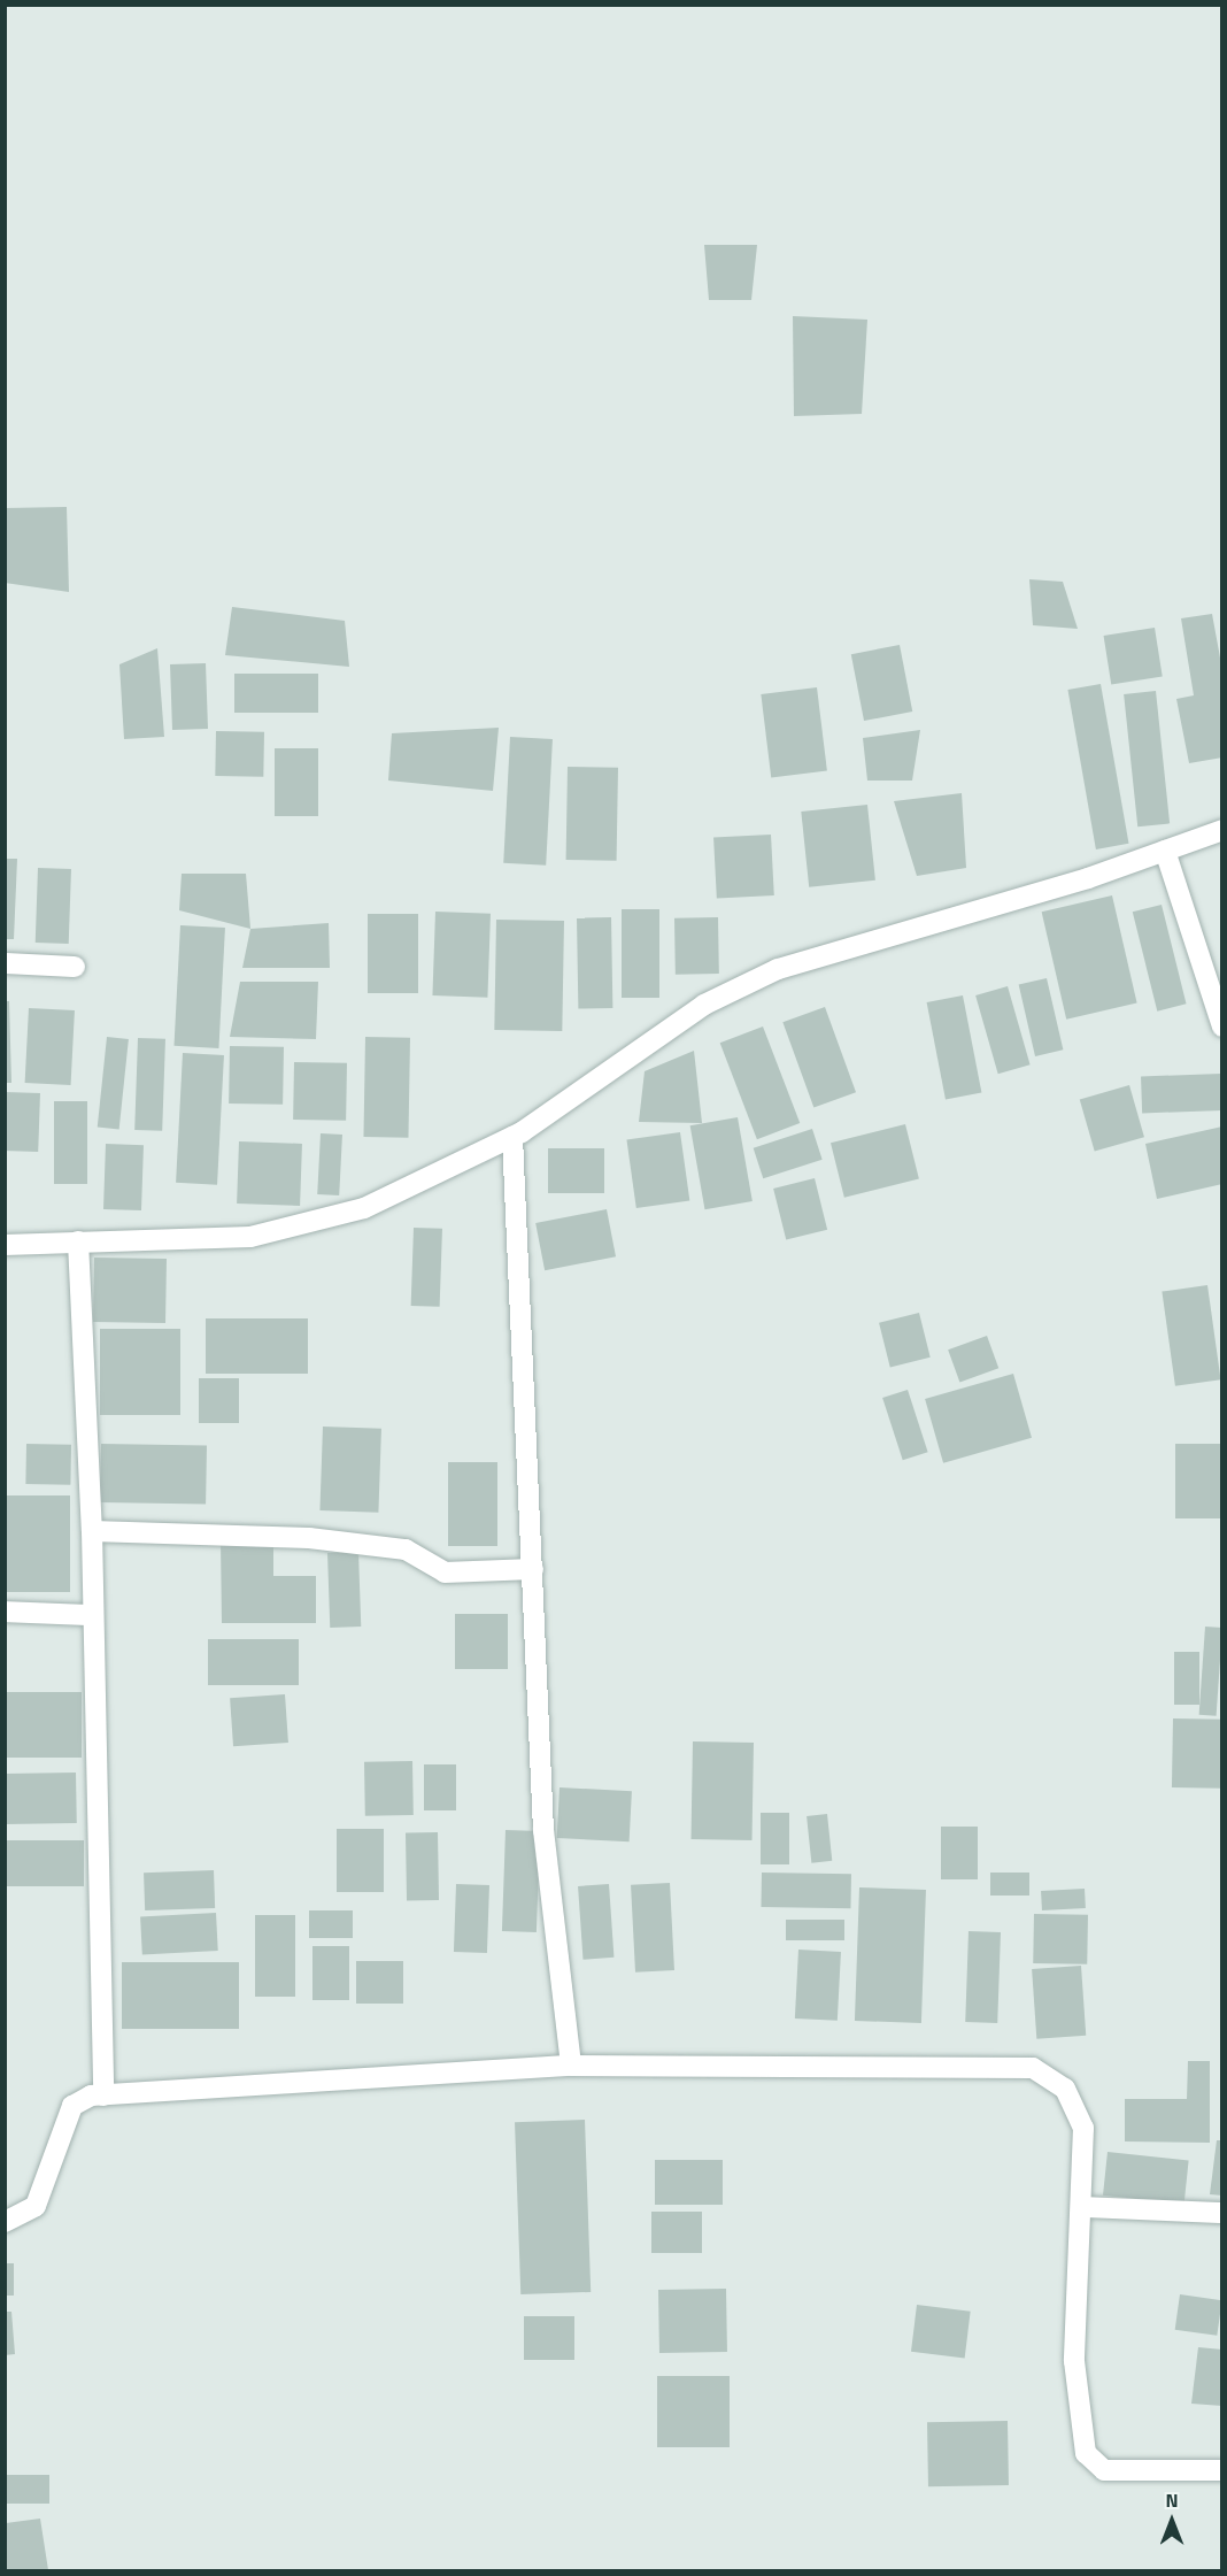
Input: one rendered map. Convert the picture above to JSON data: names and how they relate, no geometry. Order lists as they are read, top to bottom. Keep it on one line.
{"north":"top"}
